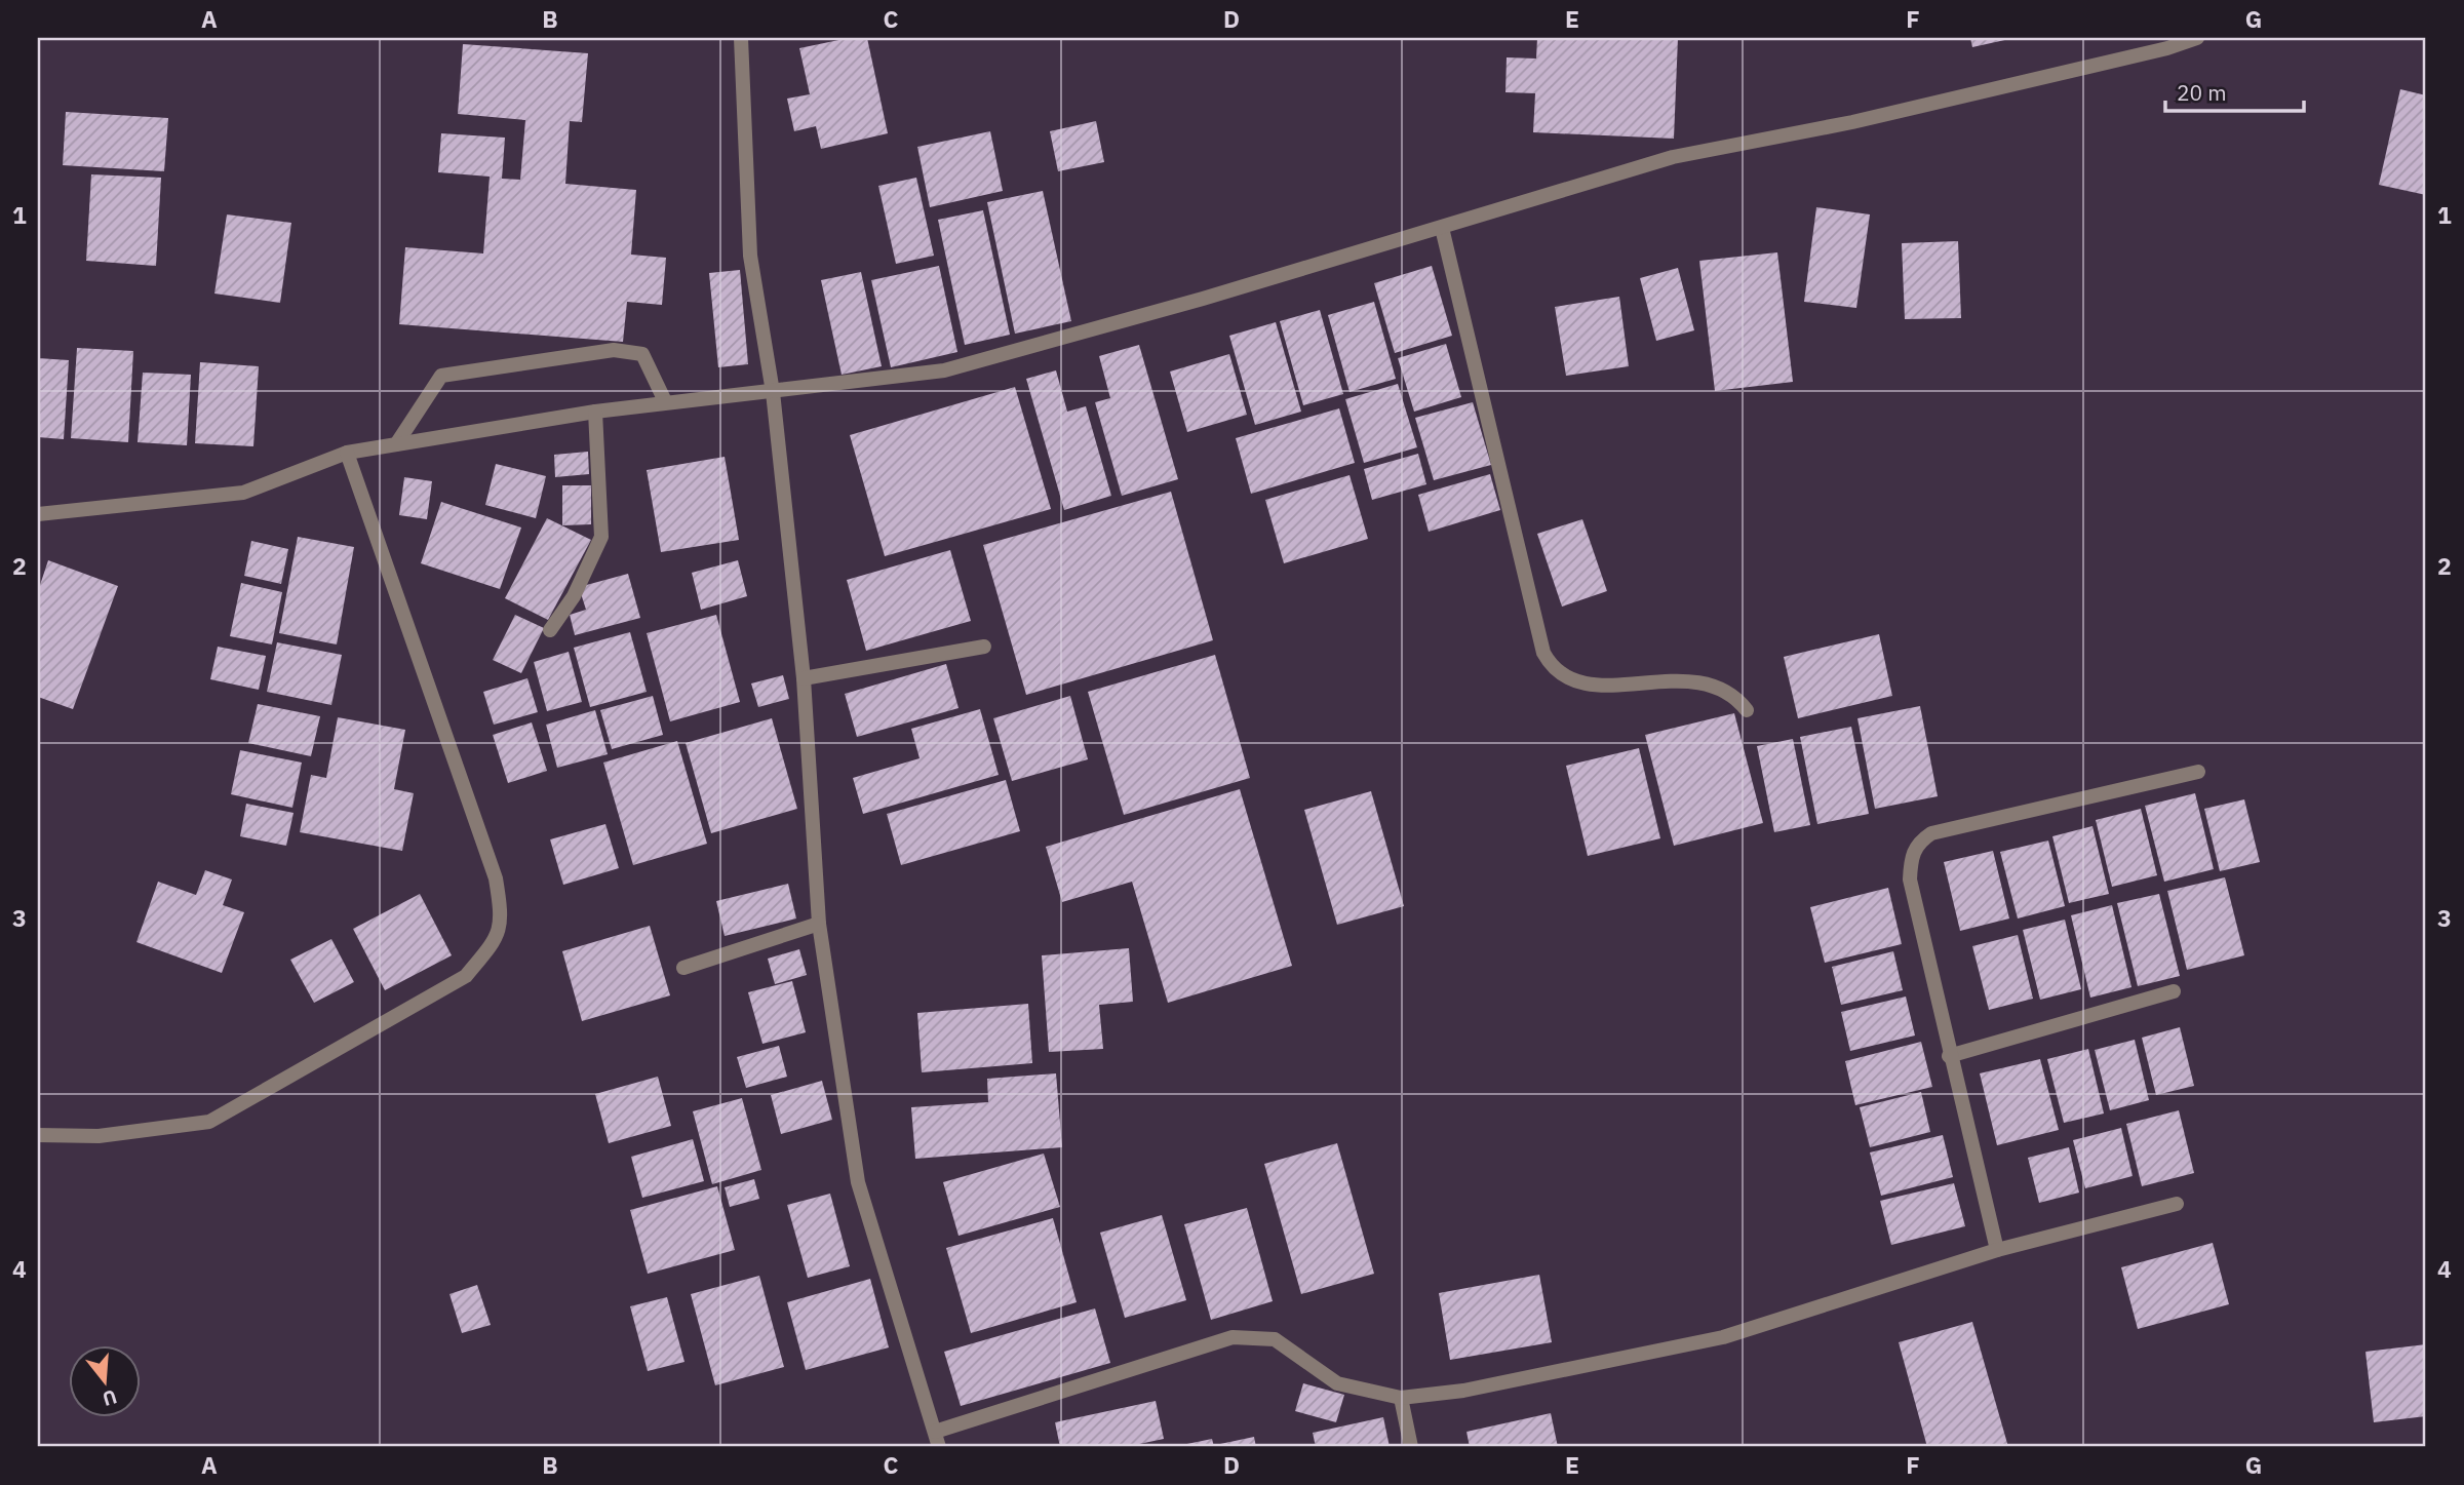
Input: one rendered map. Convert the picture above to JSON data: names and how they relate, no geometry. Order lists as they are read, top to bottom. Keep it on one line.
{"scale_bar":"20 m","north":"bottom","grid":{"columns":["A","B","C","D","E","F","G"],"rows":["1","2","3","4"]}}
